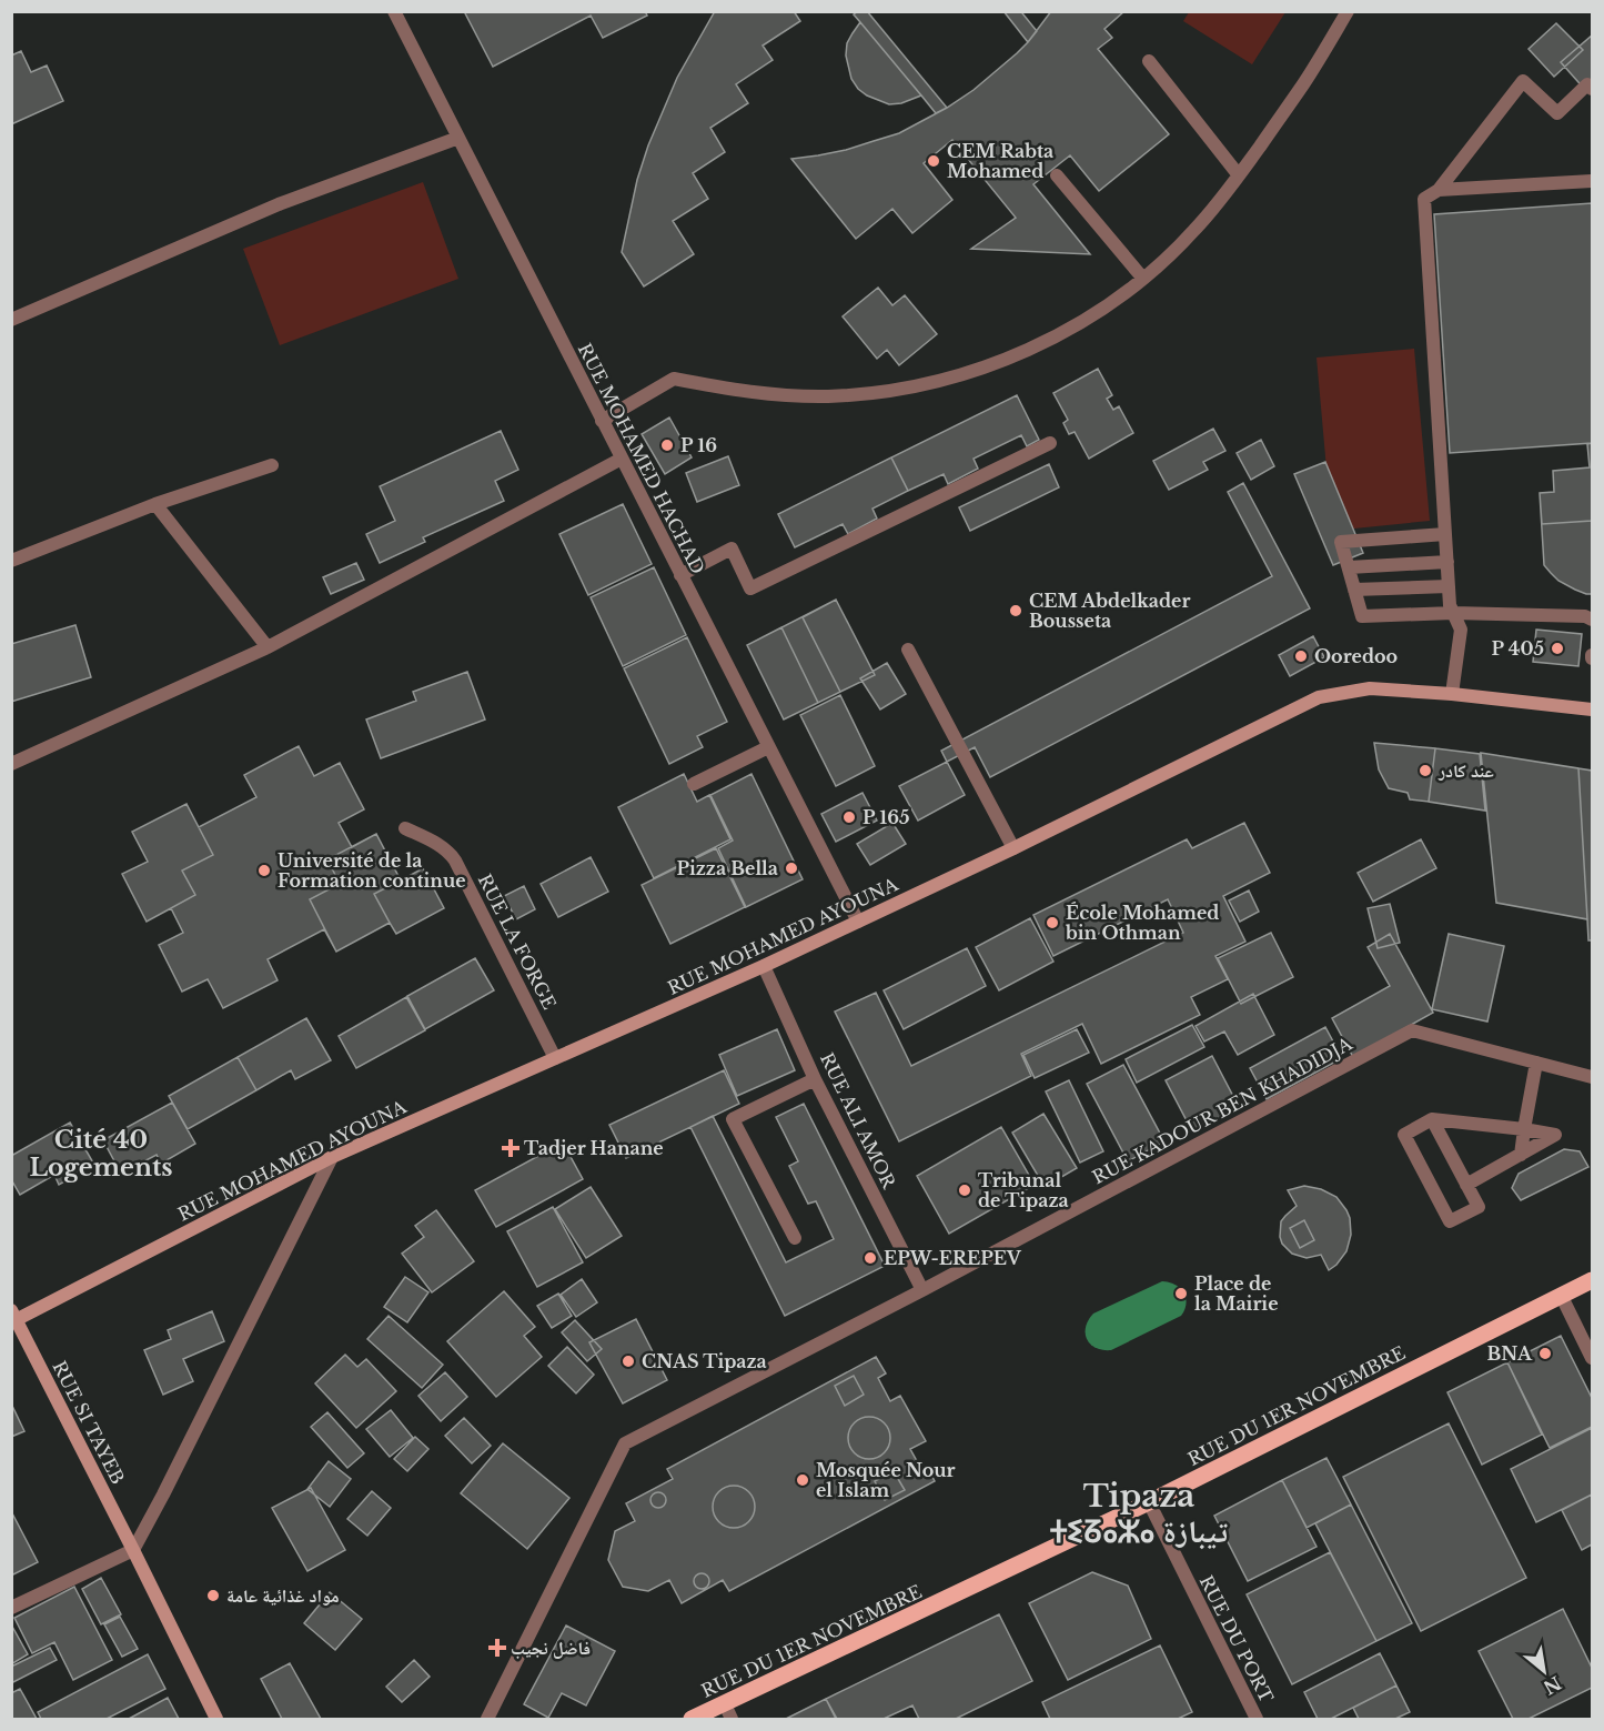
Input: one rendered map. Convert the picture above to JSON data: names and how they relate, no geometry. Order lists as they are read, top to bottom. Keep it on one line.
{"streets":{"main road":["RUE MOHAMED AYOUNA","RUE DU 1ER NOVEMBRE","RUE SI TAYEB"],"street":["RUE MOHAMED HACHAD","RUE LA FORGE","RUE KADOUR BEN KHADIDJA","RUE ALI AMOR","RUE DU PORT"]},"crossings":[["RUE MOHAMED HACHAD","RUE MOHAMED AYOUNA"],["RUE MOHAMED AYOUNA","RUE LA FORGE"],["RUE MOHAMED AYOUNA","RUE ALI AMOR"],["RUE MOHAMED AYOUNA","RUE SI TAYEB"],["RUE KADOUR BEN KHADIDJA","RUE ALI AMOR"],["RUE DU 1ER NOVEMBRE","RUE DU PORT"]],"districts":["Cité 40 Logements","Tipaza ⵜⵉⵒⴰⵣⴰ تيبازة"],"places":{"other":["CEM Rabta Mohamed","P 16","CEM Abdelkader Bousseta","P 405","Ooredoo","عند كادر","P 165","Pizza Bella","Université de la Formation continue","École Mohamed bin Othman","Tribunal de Tipaza","EPW-EREPEV","Place de la Mairie","BNA","CNAS Tipaza","Mosquée Nour el Islam","مواد غذائية عامة"],"health":["Tadjer Hanane","فاضل نجيب"]},"north":"bottom right"}
